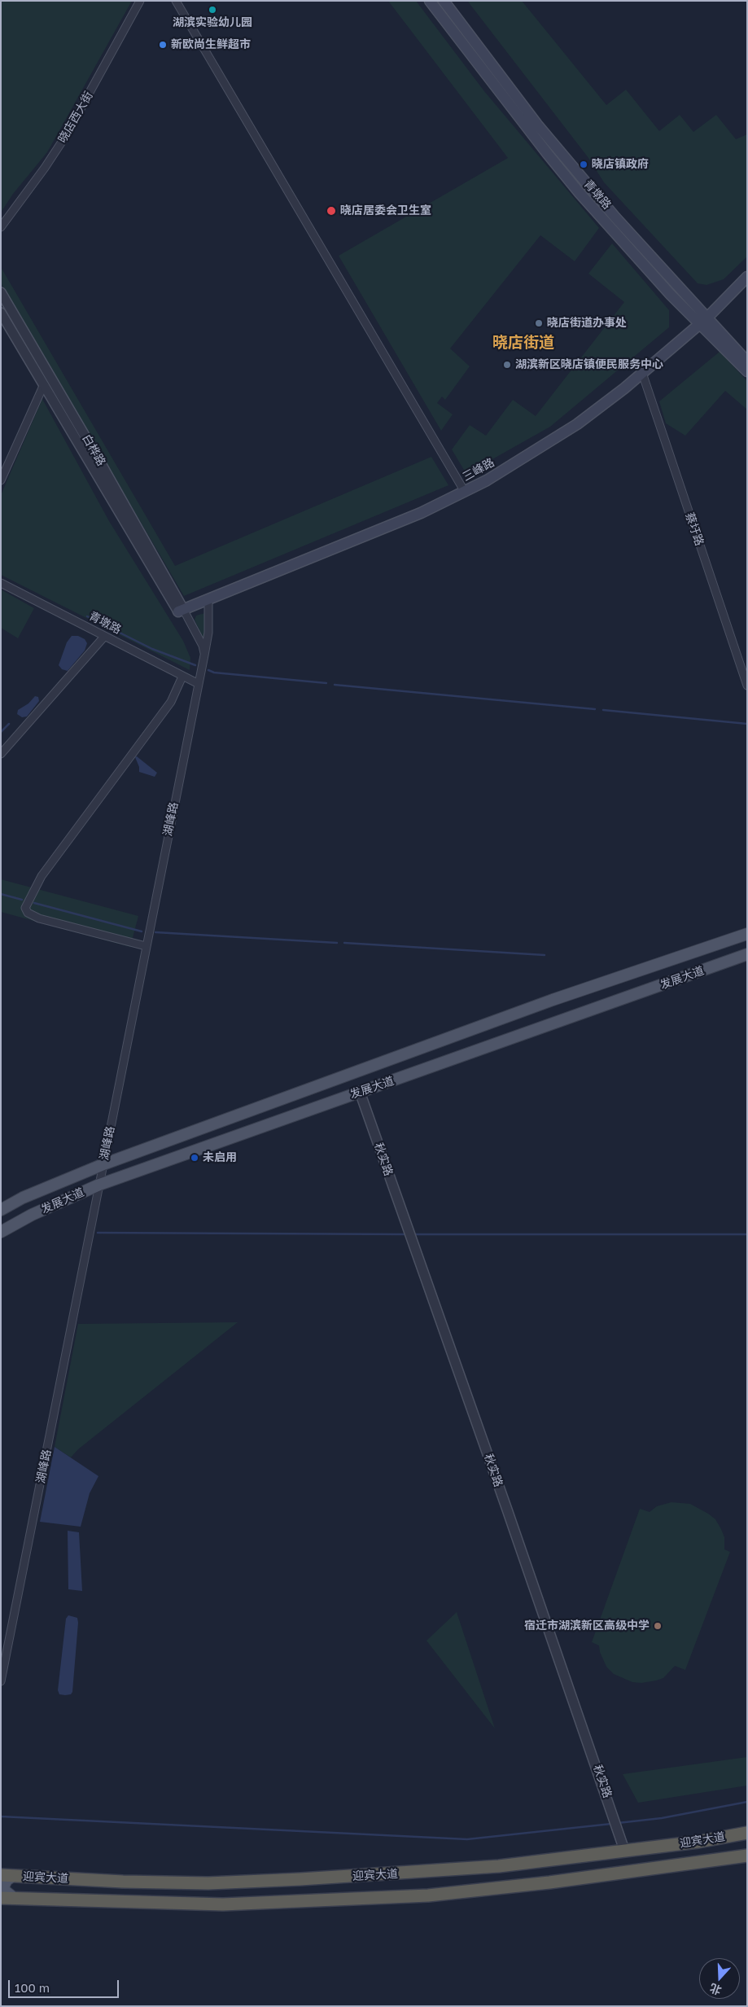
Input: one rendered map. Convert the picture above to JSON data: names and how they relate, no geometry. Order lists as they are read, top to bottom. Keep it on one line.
{"streets":{"highway":["迎宾大道"],"main road":["青墩路","三峰路","发展大道"],"street":["晓店西大街","白桦路","蔡圩路","湖峰路","秋实路"]},"crossings":[["青墩路","三峰路"],["青墩路","湖峰路"],["白桦路","三峰路"],["三峰路","蔡圩路"],["三峰路","湖峰路"],["湖峰路","发展大道"],["发展大道","秋实路"],["秋实路","迎宾大道"]],"districts":["晓店街道"],"places":["湖滨实验幼儿园","新欧尚生鲜超市","晓店镇政府","晓店居委会卫生室","晓店街道办事处","湖滨新区晓店镇便民服务中心","未启用","宿迁市湖滨新区高级中学"],"scale_bar":"100 m","north":"bottom"}
